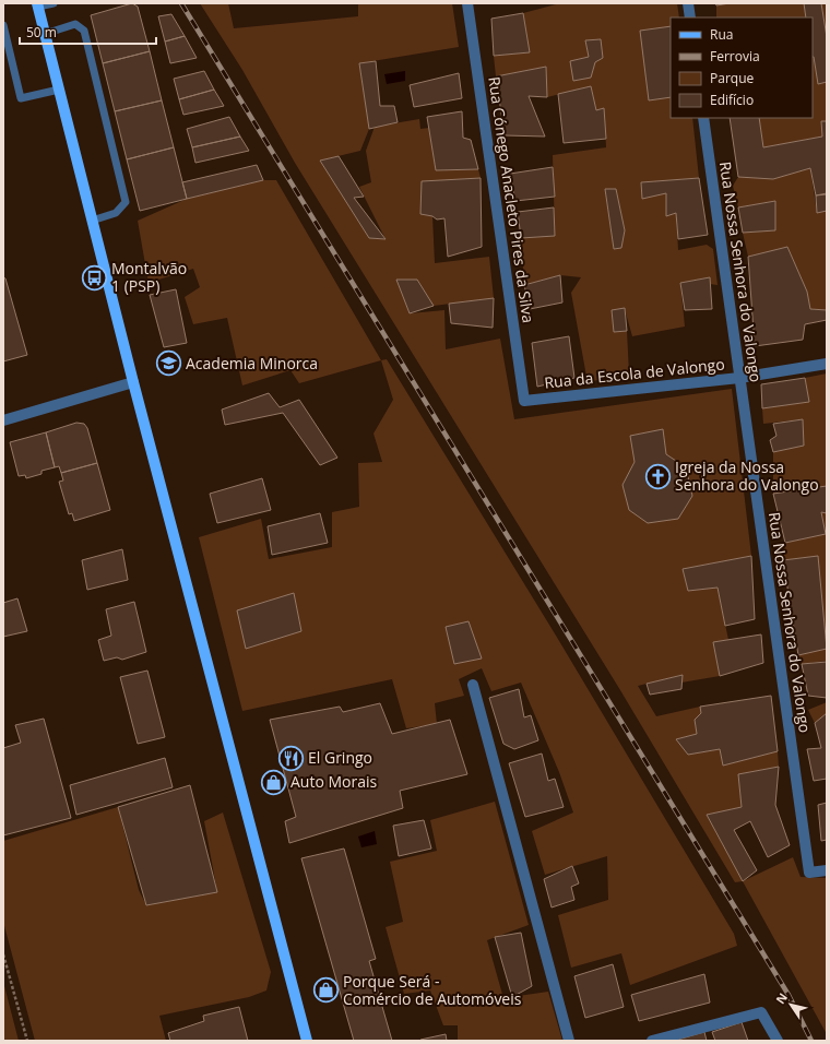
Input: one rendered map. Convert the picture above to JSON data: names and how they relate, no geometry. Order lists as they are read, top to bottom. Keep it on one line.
{"streets":{"street":["Rua Cónego Anacleto Pires da Silva","Rua Nossa Senhora do Valongo","Rua da Escola de Valongo"]},"crossings":[["Rua Cónego Anacleto Pires da Silva","Rua da Escola de Valongo"],["Rua Nossa Senhora do Valongo","Rua da Escola de Valongo"]],"places":{"bus stop":["Montalvão 1 (PSP)"],"school or university":["Academia Minorca"],"church":["Igreja da Nossa Senhora do Valongo"],"restaurant":["El Gringo"],"shop":["Auto Morais","Porque Será - Comércio de Automóveis"]},"legend":["Rua","Ferrovia","Parque","Edifício"],"scale_bar":"50 m","north":"top left"}
